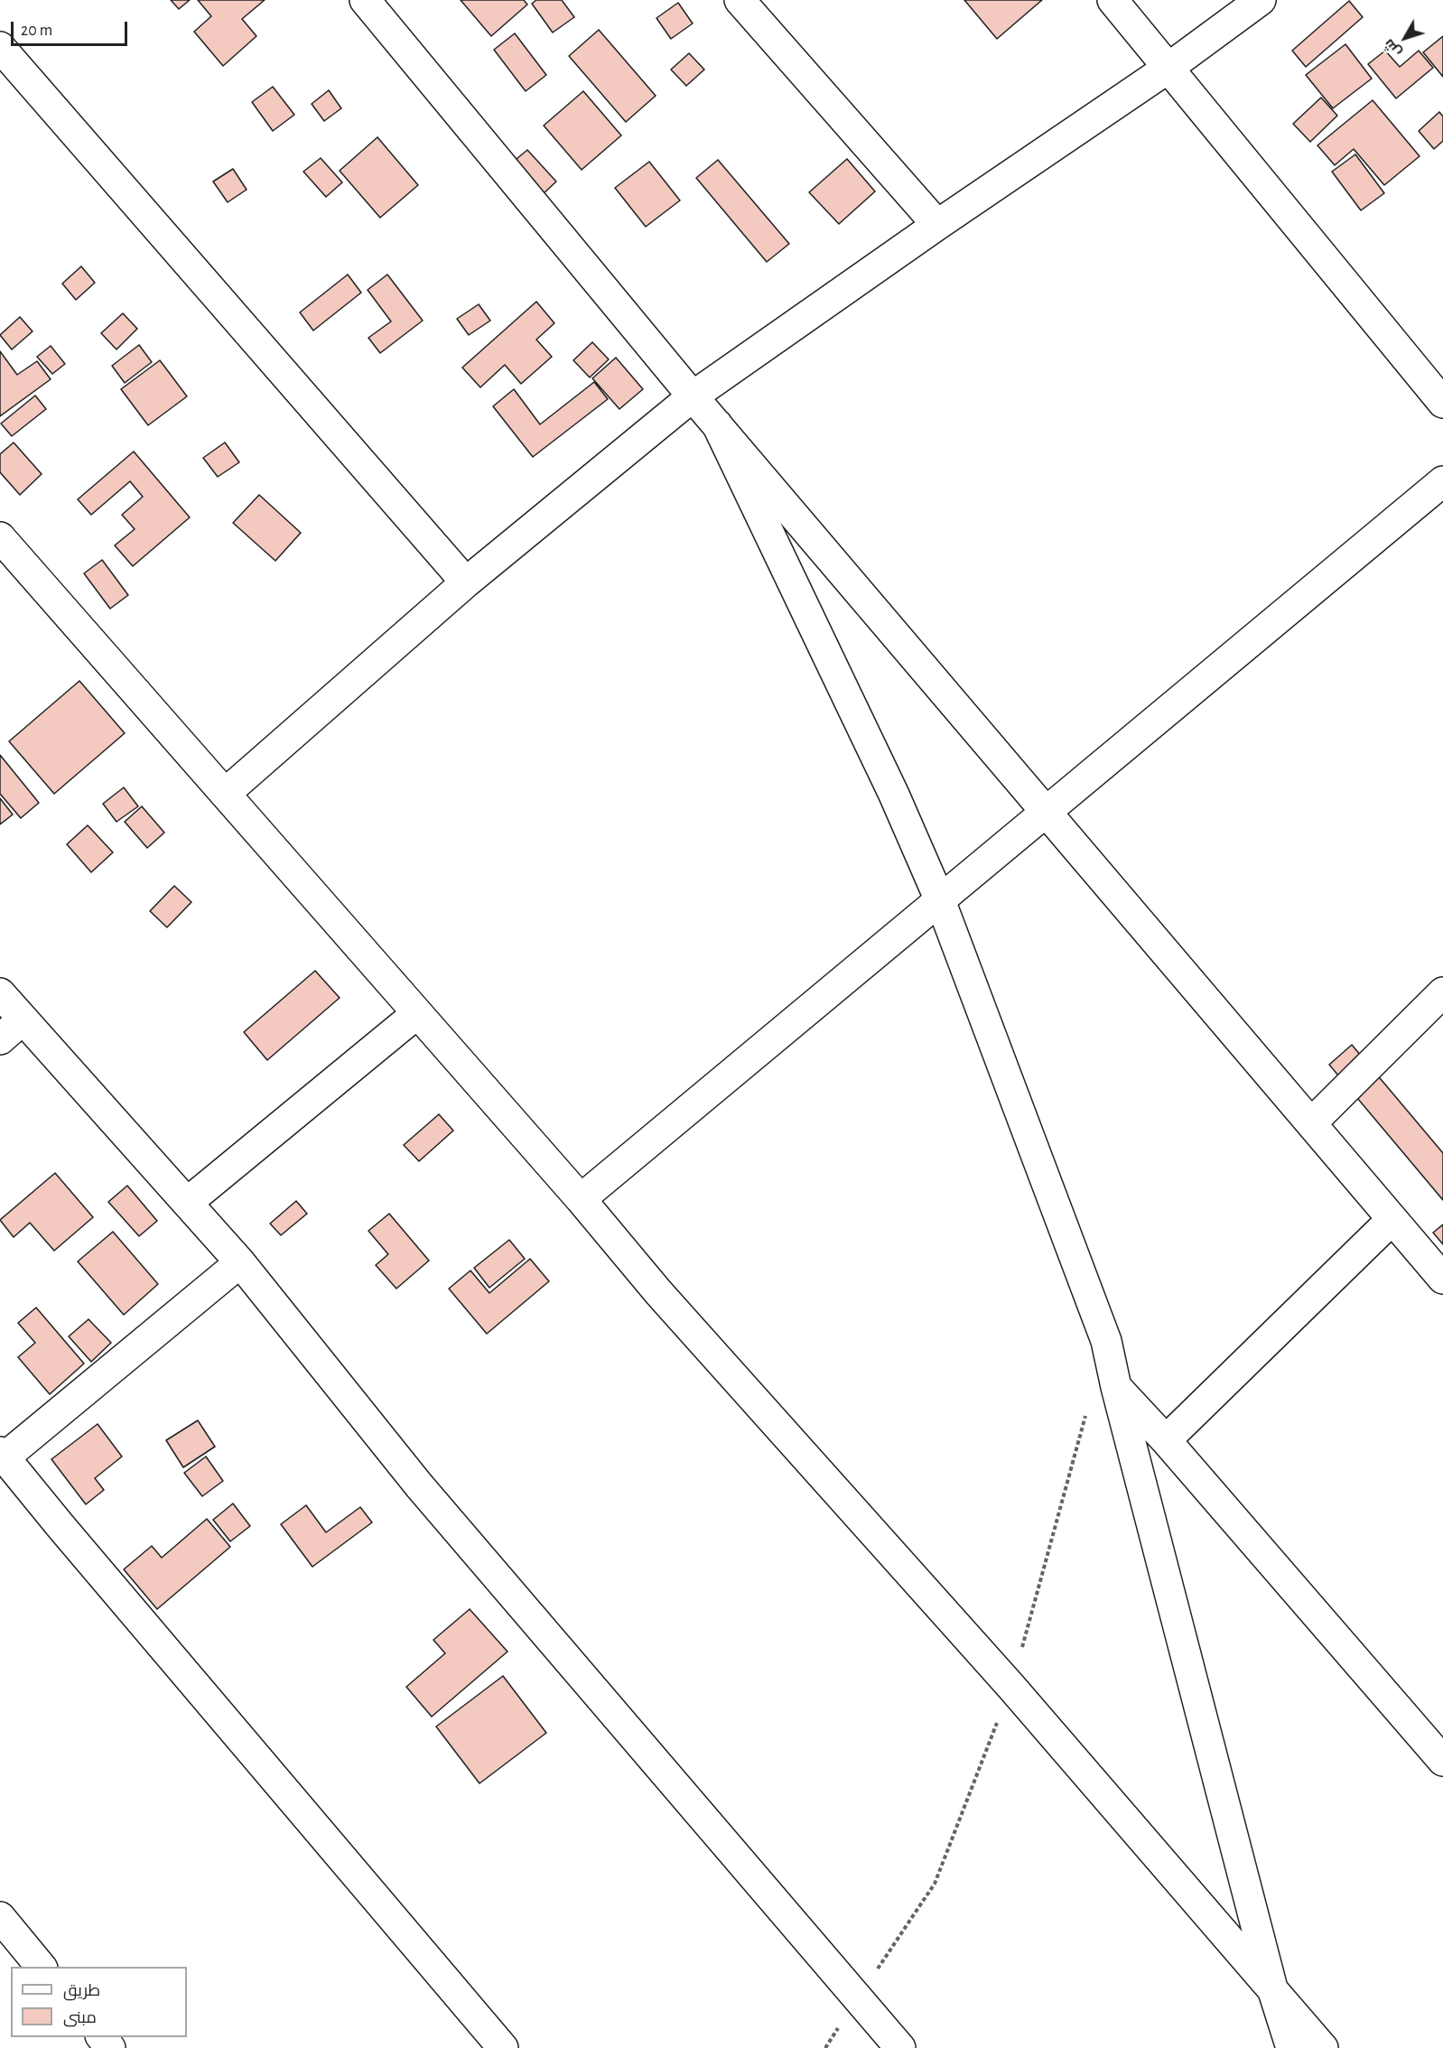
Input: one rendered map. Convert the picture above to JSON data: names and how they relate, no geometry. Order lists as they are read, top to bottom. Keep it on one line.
{"legend":["طريق","مبنى"],"scale_bar":"20 m","north":"bottom left"}
